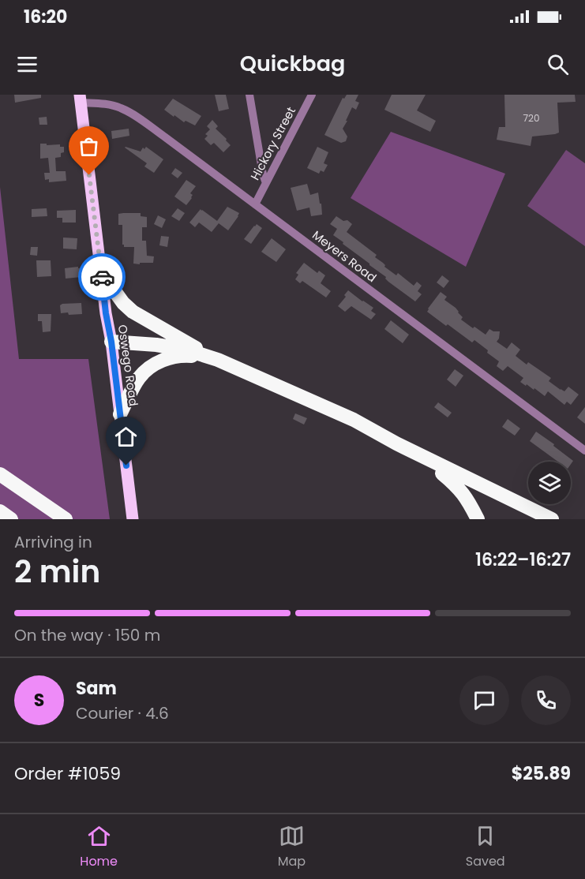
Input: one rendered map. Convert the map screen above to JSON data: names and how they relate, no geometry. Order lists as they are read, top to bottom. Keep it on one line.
{"streets":{"main road":["Oswego Road"],"street":["Hickory Street","Meyers Road"]},"crossings":[["Hickory Street","Meyers Road"],["Meyers Road","Oswego Road"]],"house_numbers":["720"],"page":{"status":"16:20","header":"Quickbag","heading":["2 min","Arriving in","16:22–16:27"],"panel":["Sam","Courier · 4.6","Order #1059","$25.89"],"bar":"On the way · 150 m","round":"S","tabs":["Home","Map","Saved"]}}
